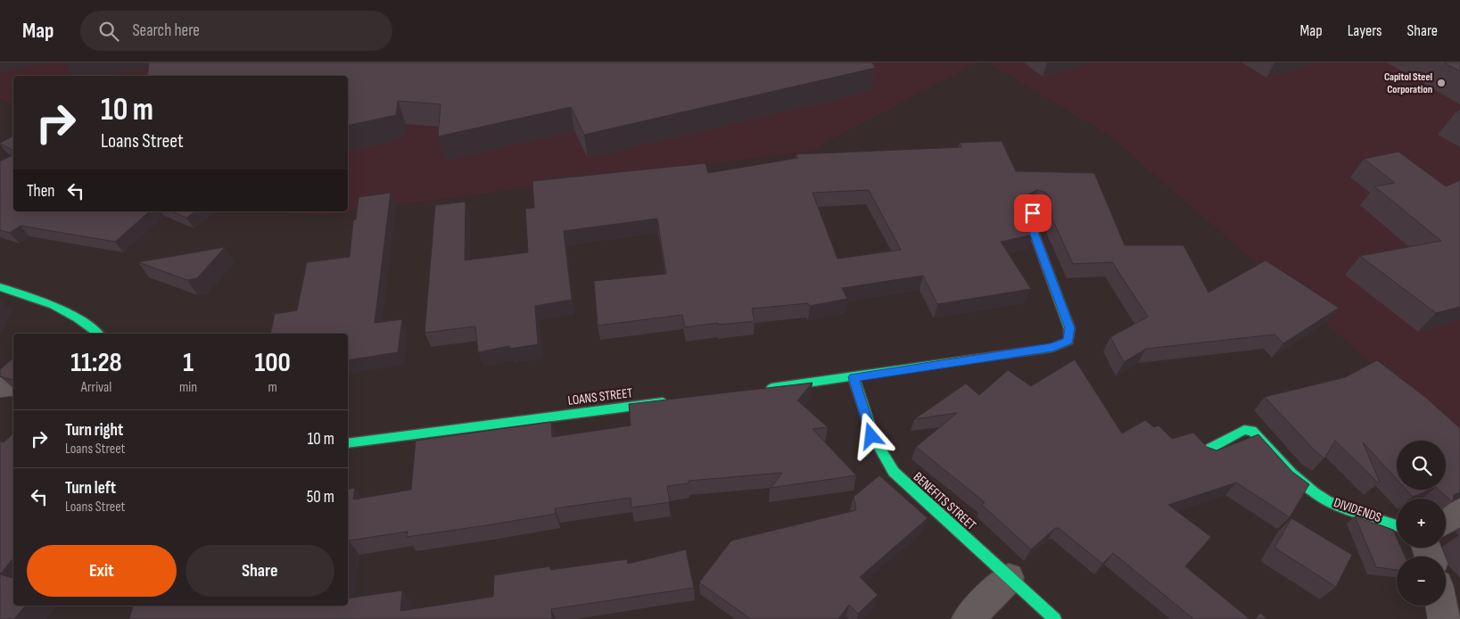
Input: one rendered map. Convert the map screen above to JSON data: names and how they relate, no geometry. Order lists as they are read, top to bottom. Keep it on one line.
{"streets":{"street":["LOANS STREET","BENEFITS STREET","DIVIDENDS"]},"places":["Capitol Steel Corporation"],"page":{"header":"Map","search":"Search here","nav":["Map","Layers","Share"],"turn":["10 m","Loans Street"],"then":"Then","eta":["11:28","Arrival","1","min","100","m"],"list":[{"name":"Turn right","note":"Loans Street","value":"10 m"},{"name":"Turn left","note":"Loans Street","value":"50 m"}],"map_buttons":["+","−"],"buttons":["Exit","Share"]}}
